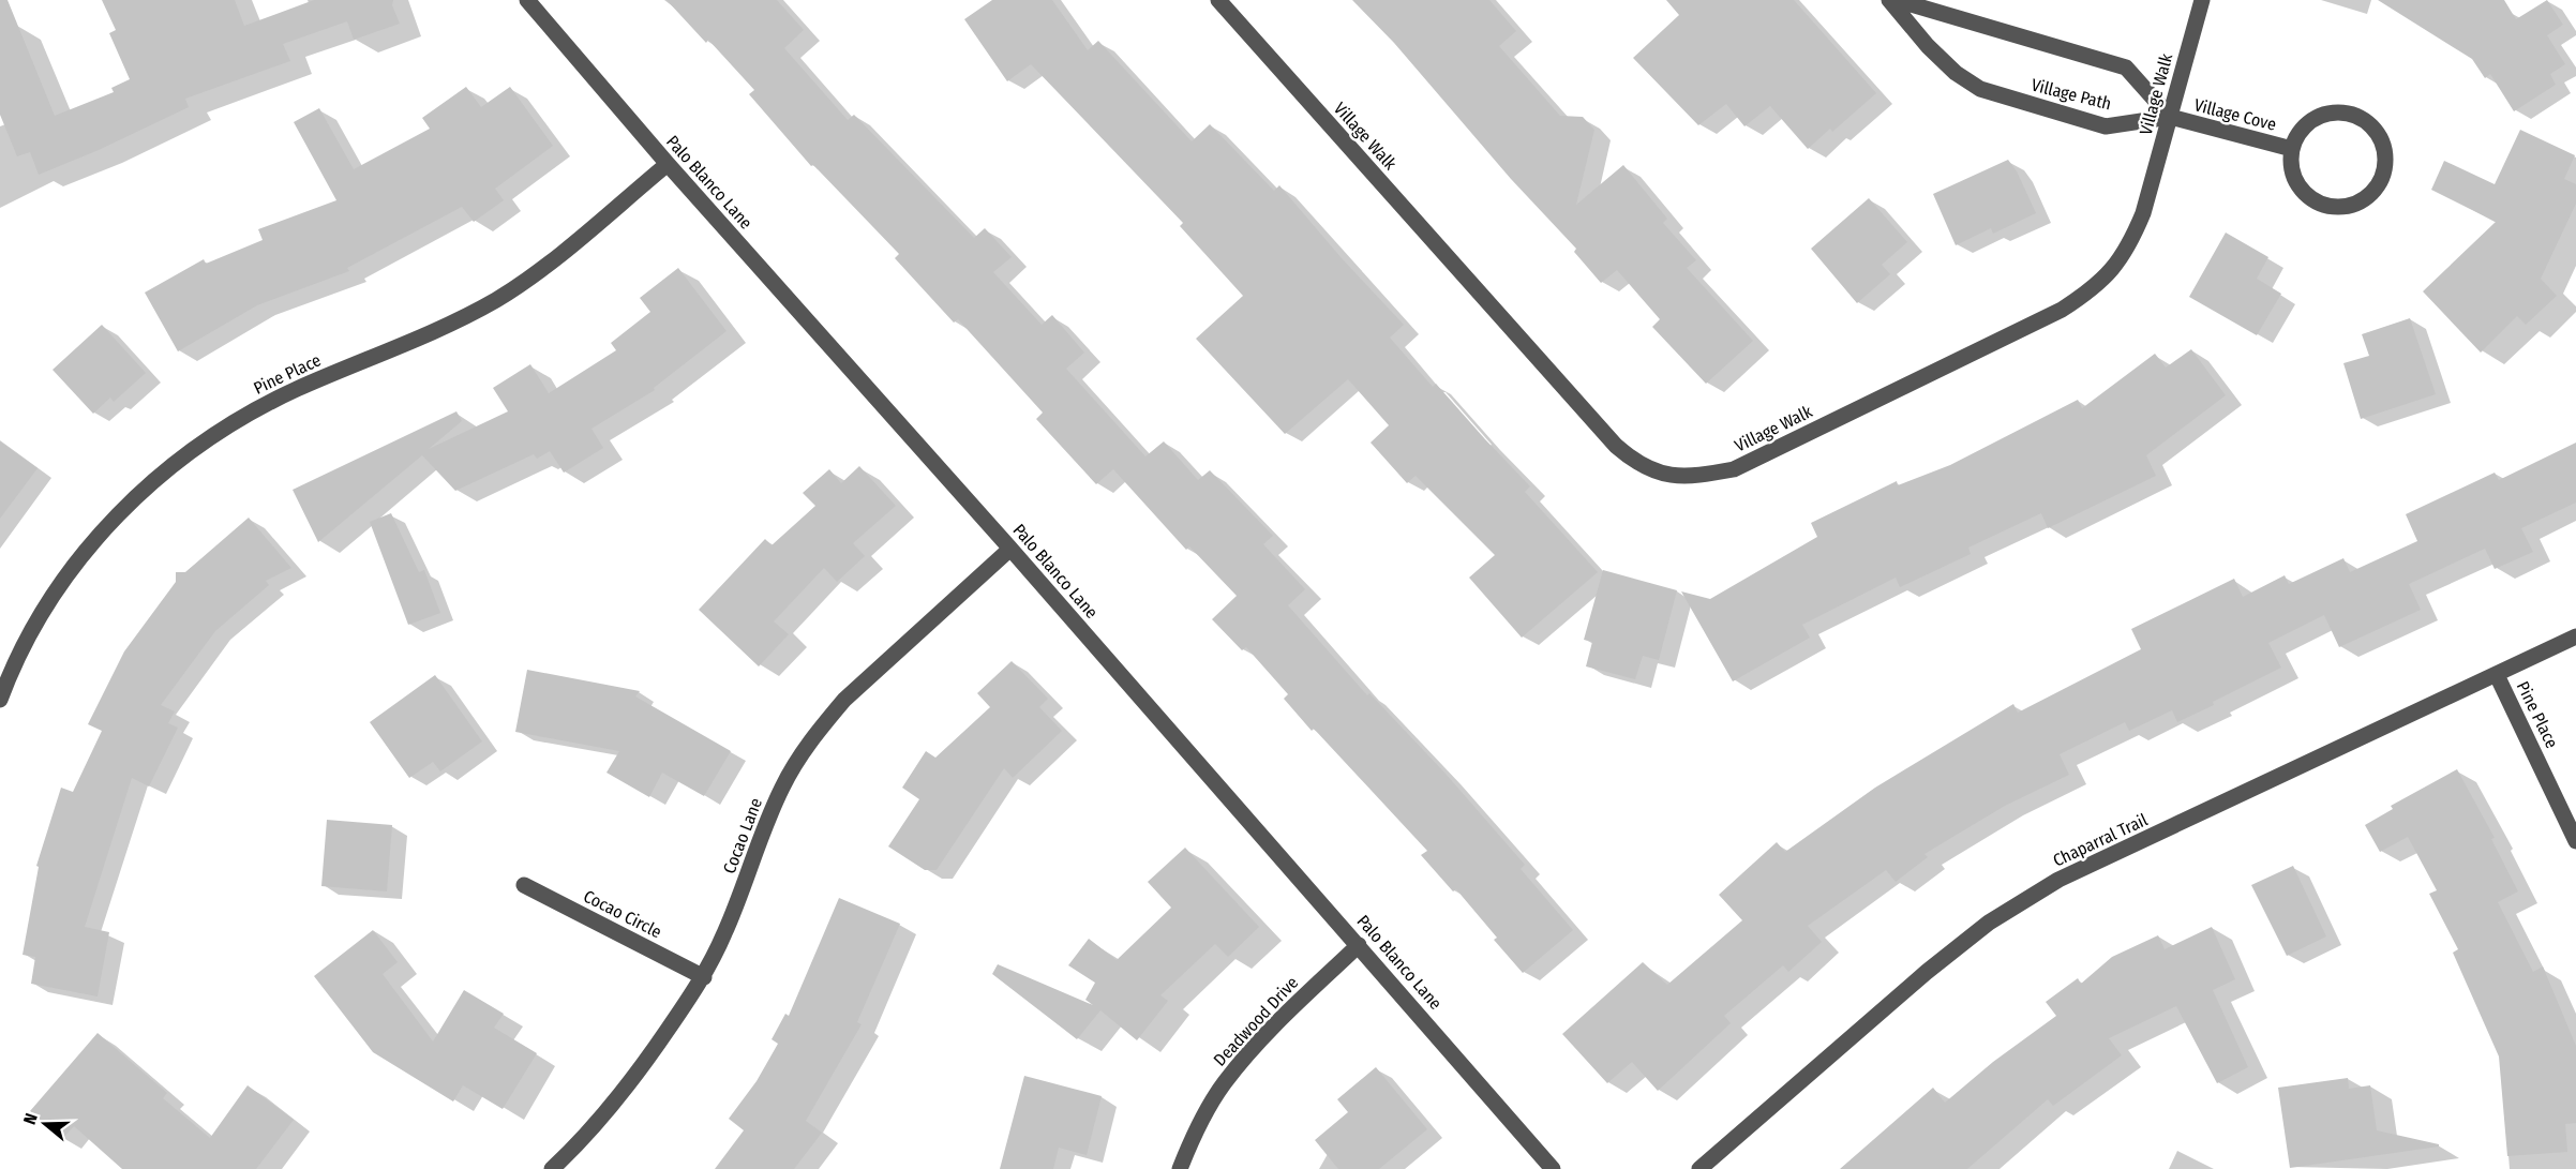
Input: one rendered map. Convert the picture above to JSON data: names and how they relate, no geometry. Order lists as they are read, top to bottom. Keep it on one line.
{"streets":{"street":["Village Path","Village Walk","Village Cove","Palo Blanco Lane","Pine Place","Cocao Lane","Chaparral Trail","Cocao Circle","Deadwood Drive"]},"crossings":[["Village Path","Village Walk"],["Village Path","Village Cove"],["Village Walk","Village Cove"],["Palo Blanco Lane","Pine Place"],["Palo Blanco Lane","Cocao Lane"],["Palo Blanco Lane","Deadwood Drive"],["Pine Place","Chaparral Trail"],["Cocao Lane","Cocao Circle"]],"north":"left"}
